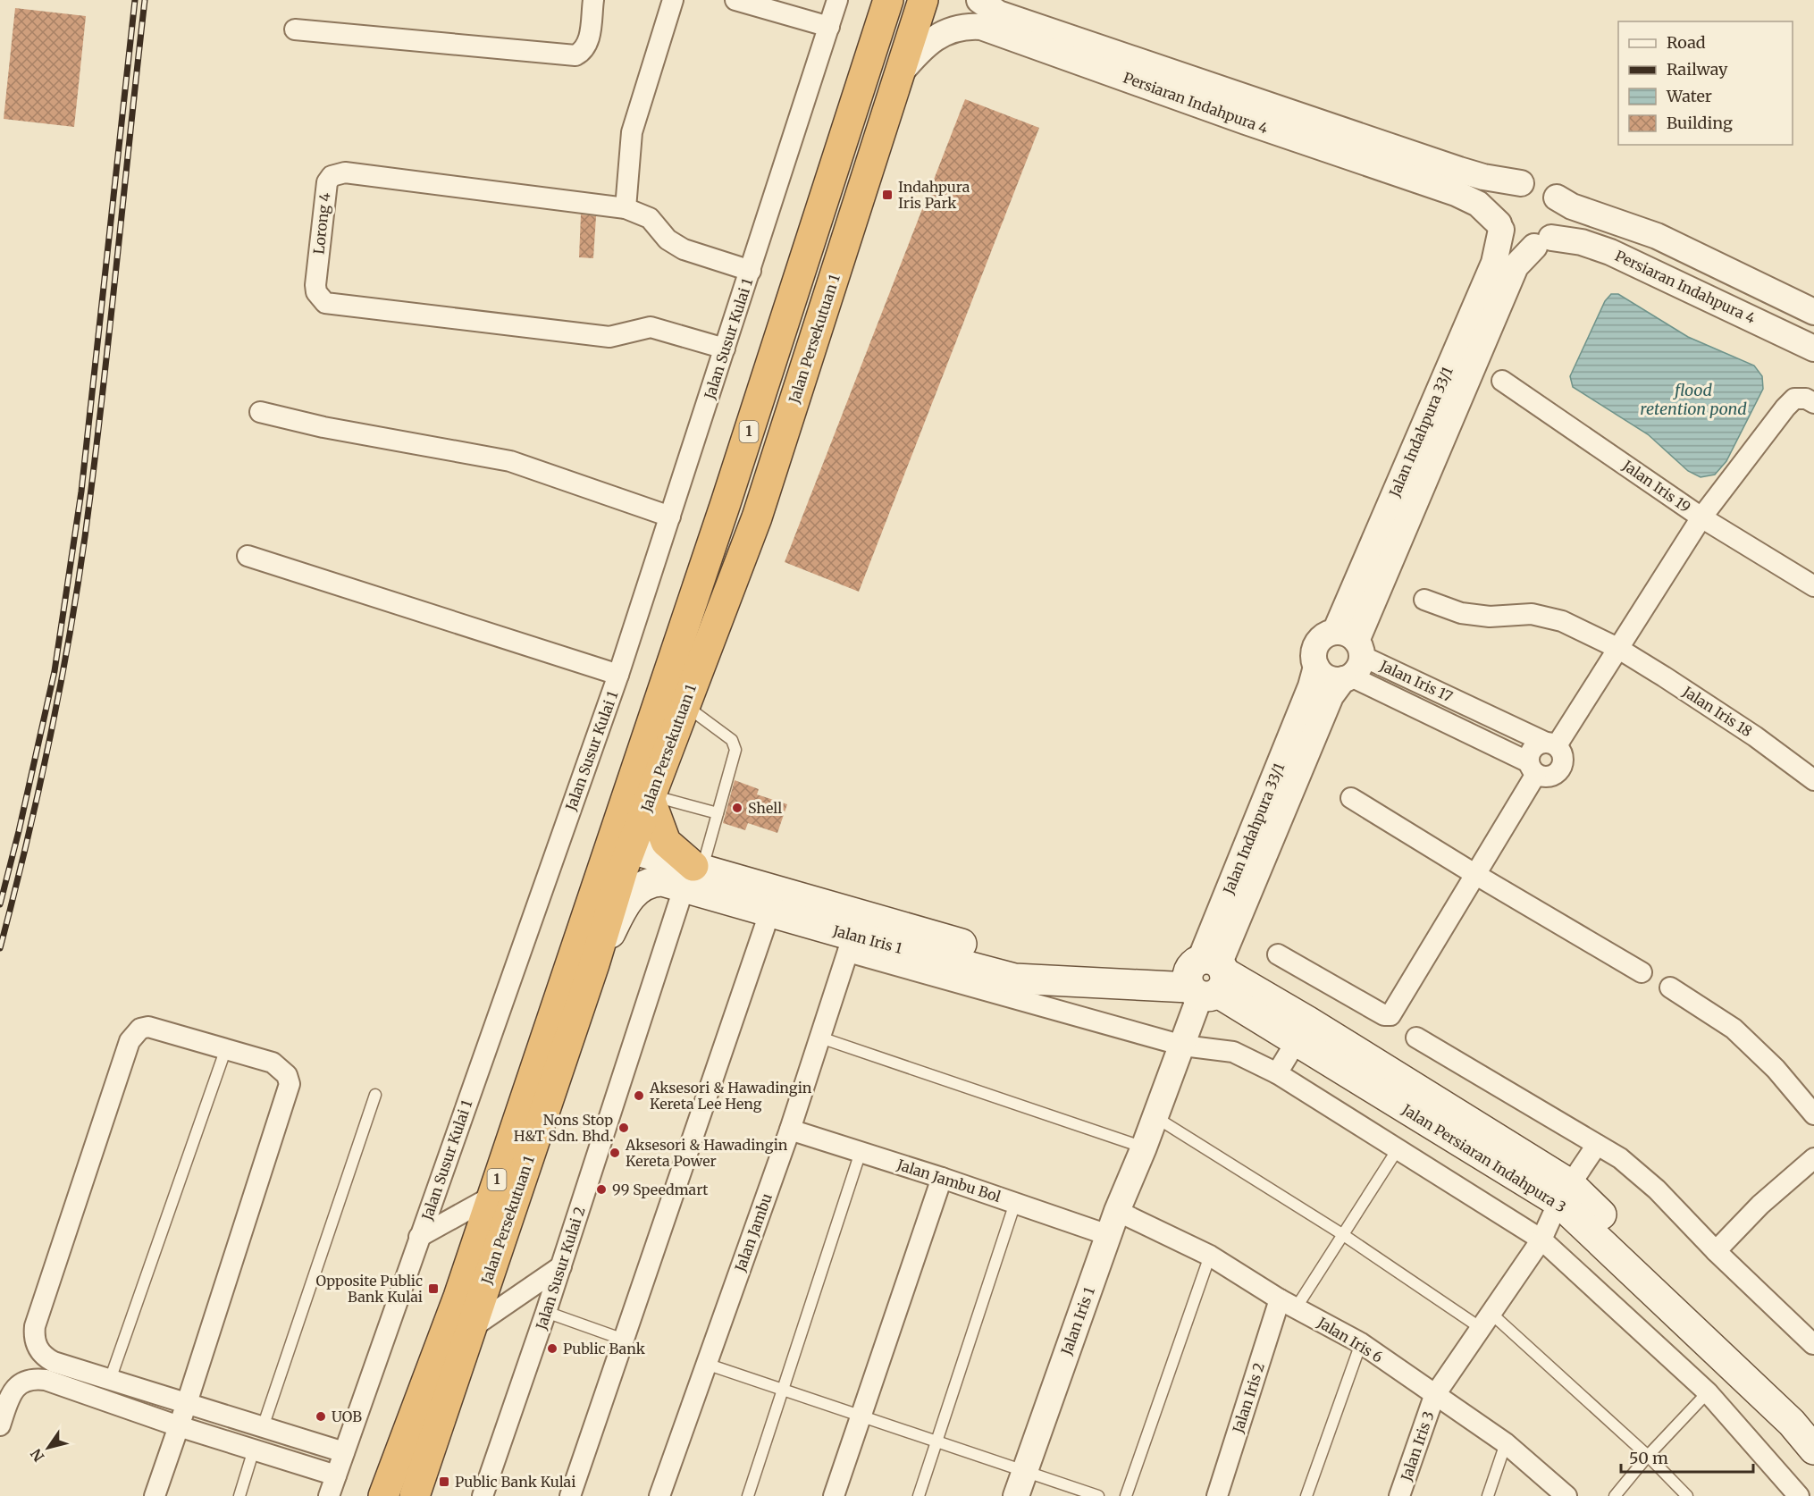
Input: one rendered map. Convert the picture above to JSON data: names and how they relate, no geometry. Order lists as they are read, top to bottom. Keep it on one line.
{"streets":{"highway":["Jalan Persekutuan 1","1"],"main road":["Jalan Iris 1","Jalan Persiaran Indahpura 3"],"street":["Persiaran Indahpura 4","Lorong 4","Jalan Susur Kulai 1","Jalan Indahpura 33/1","Jalan Iris 19","Jalan Iris 17","Jalan Iris 18","Jalan Jambu Bol","Jalan Jambu","Jalan Susur Kulai 2","Jalan Iris 6","Jalan Iris 2","Jalan Iris 3"]},"crossings":[["Persiaran Indahpura 4","Jalan Persekutuan 1"],["Persiaran Indahpura 4","Jalan Indahpura 33/1"],["Lorong 4","Jalan Susur Kulai 1"],["Jalan Persekutuan 1","Jalan Iris 1"],["Jalan Indahpura 33/1","Jalan Iris 17"],["Jalan Indahpura 33/1","Jalan Iris 1"],["Jalan Indahpura 33/1","Jalan Persiaran Indahpura 3"],["Jalan Iris 1","Jalan Persiaran Indahpura 3"],["Jalan Iris 1","Jalan Jambu Bol"],["Jalan Iris 1","Jalan Jambu"],["Jalan Iris 1","Jalan Susur Kulai 2"],["Jalan Iris 1","Jalan Iris 6"],["Jalan Persiaran Indahpura 3","Jalan Iris 3"],["Jalan Jambu Bol","Jalan Jambu"],["Jalan Iris 6","Jalan Iris 2"],["Jalan Iris 6","Jalan Iris 3"]],"water":["flood retention pond"],"places":{"transit":["Indahpura Iris Park","Opposite Public Bank Kulai","Public Bank Kulai"],"other":["Shell","Aksesori & Hawadingin Kereta Lee Heng","Nons Stop H&T Sdn. Bhd.","Aksesori & Hawadingin Kereta Power","99 Speedmart","Public Bank","UOB"]},"legend":["Road","Railway","Water","Building"],"scale_bar":"50 m","north":"bottom left"}
